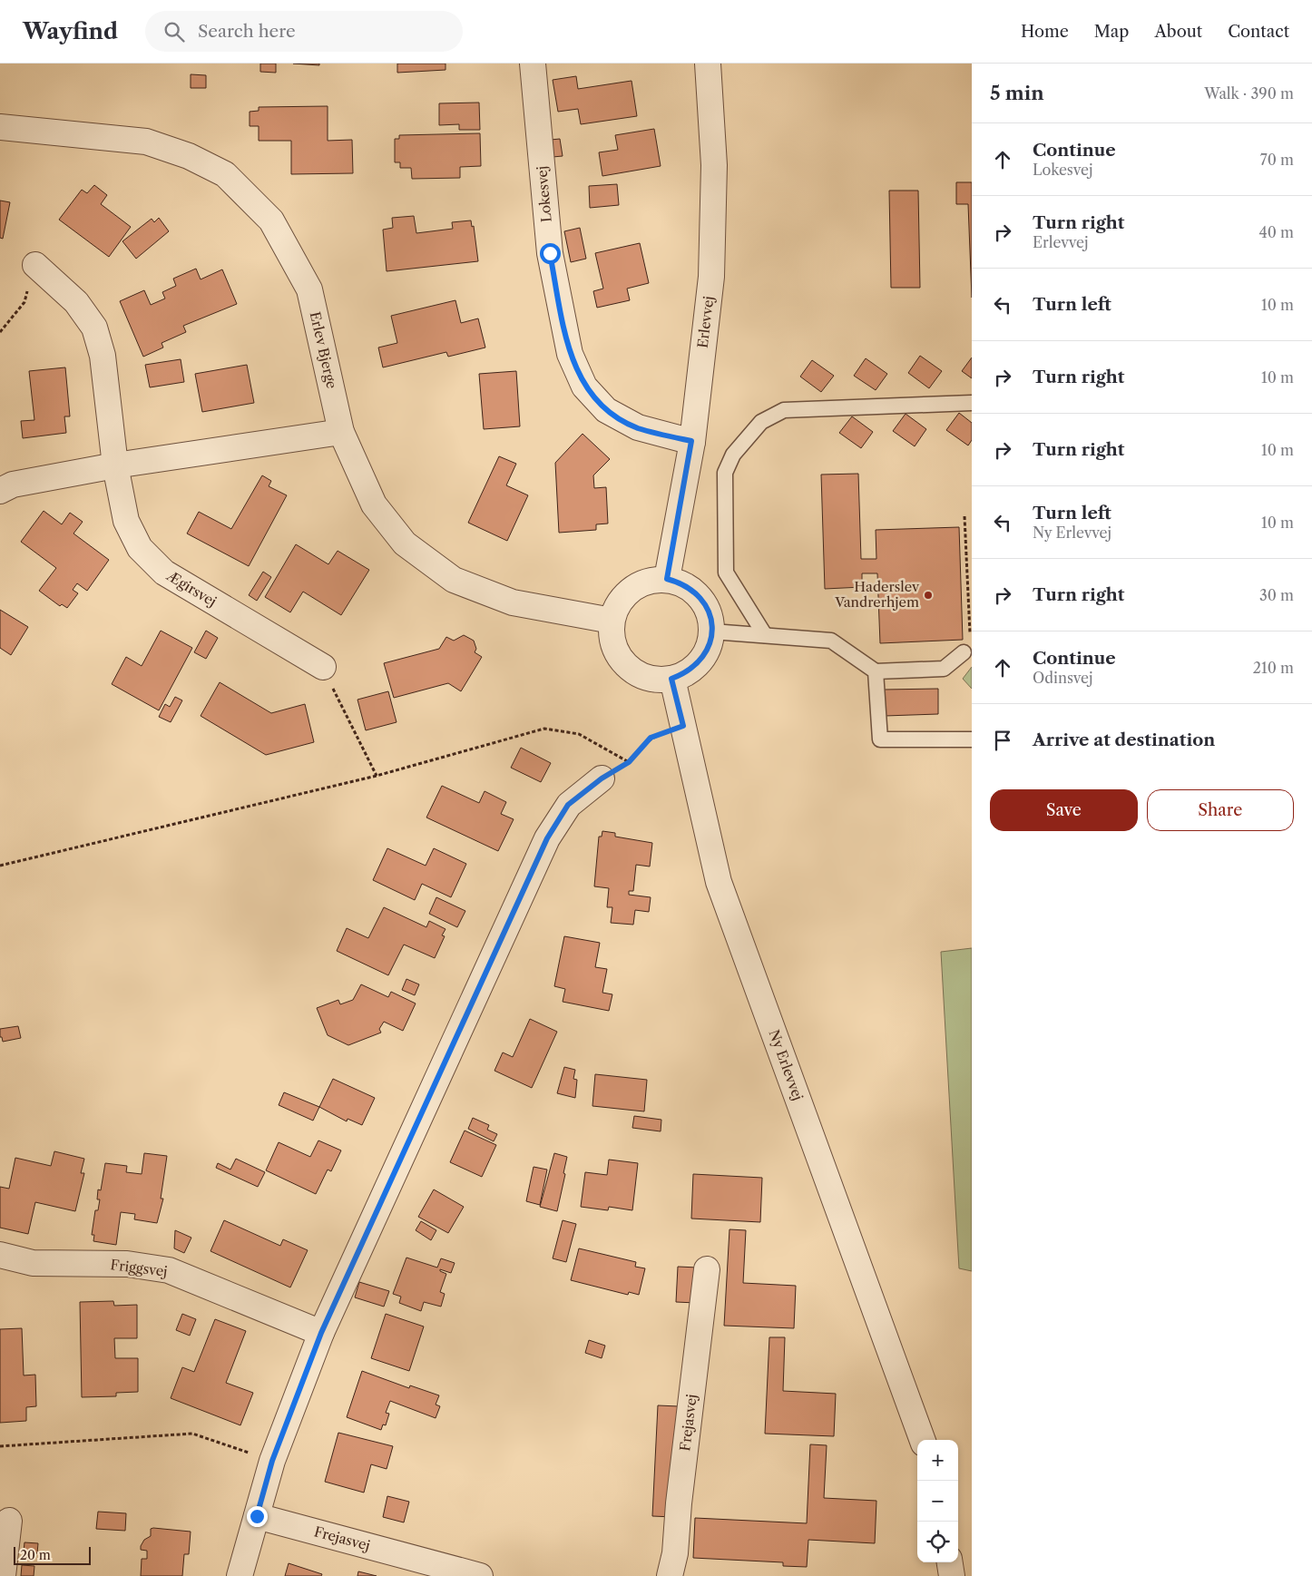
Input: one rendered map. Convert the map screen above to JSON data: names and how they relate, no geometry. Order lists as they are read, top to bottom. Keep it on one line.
{"streets":{"street":["Lokesvej","Erlevvej","Erlev Bjerge","Ægirsvej","Ny Erlevvej","Friggsvej","Frejasvej"]},"crossings":[["Lokesvej","Erlevvej"],["Erlevvej","Erlev Bjerge"],["Erlevvej","Ny Erlevvej"],["Erlev Bjerge","Ny Erlevvej"]],"places":["Haderslev Vandrerhjem"],"scale_bar":"20 m","page":{"header":"Wayfind","search":"Search here","nav":["Home","Map","About","Contact"],"heading":["5 min","Walk · 390 m"],"list":[["Continue","Lokesvej","70 m"],["Turn right","Erlevvej","40 m"],["Turn left","10 m"],["Turn right","10 m"],["Turn right","10 m"],["Turn left","Ny Erlevvej","10 m"],["Turn right","30 m"],["Continue","Odinsvej","210 m"],"Arrive at destination"],"buttons":["Save","Share"],"map_buttons":["+","−"],"scale":"20 m"}}
